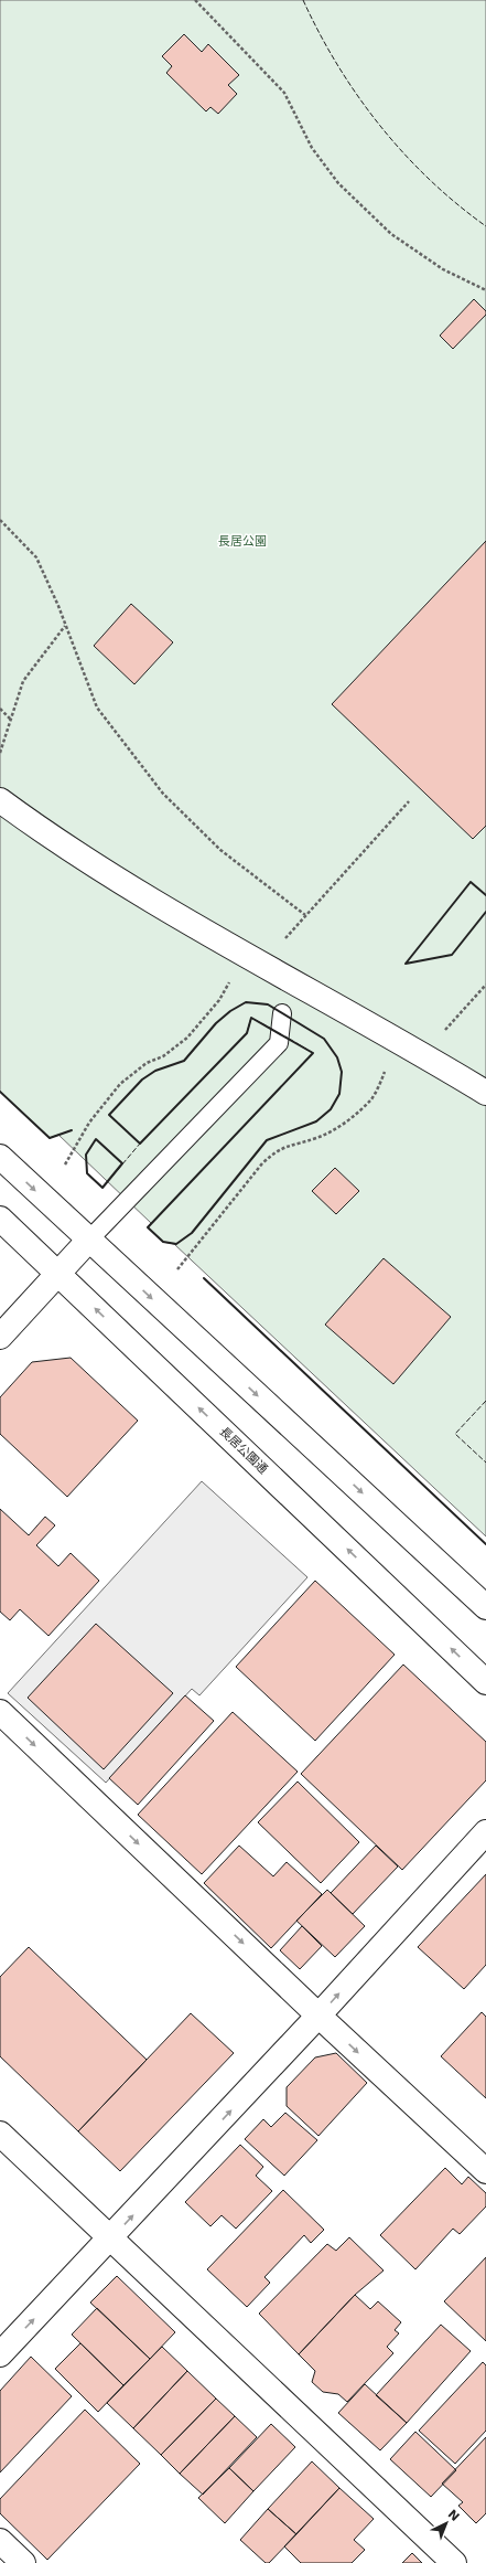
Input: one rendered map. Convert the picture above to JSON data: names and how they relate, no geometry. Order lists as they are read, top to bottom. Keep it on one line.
{"streets":{"main road":["長居公園通"]},"parks":["長居公園"],"north":"top right"}
